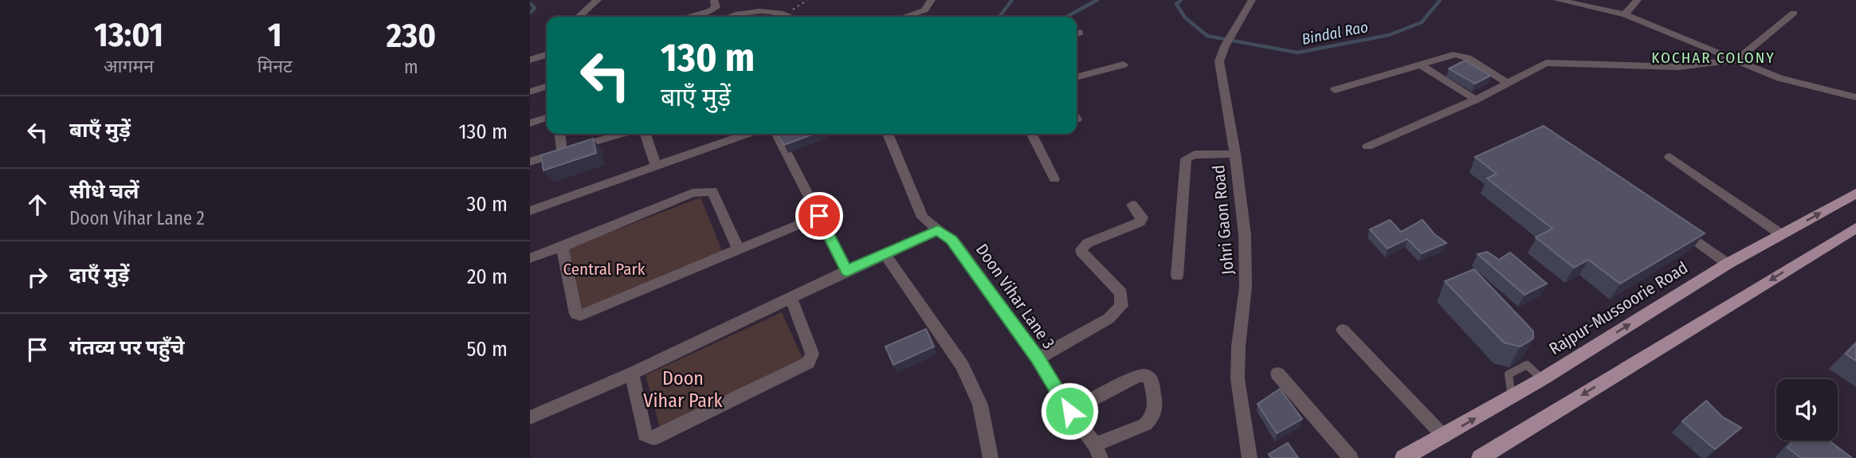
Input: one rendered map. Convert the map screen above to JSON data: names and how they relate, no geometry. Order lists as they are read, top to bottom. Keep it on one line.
{"streets":{"main road":["Rajpur-Mussoorie Road"],"street":["Johri Gaon Road","Doon Vihar Lane 3"]},"districts":["KOCHAR COLONY"],"water":["Bindal Rao"],"parks":["Central Park","Doon Vihar Park"],"page":{"eta":["13:01","आगमन","1","मिनट","230","m"],"turn":["130 m","बाएँ मुड़ें"],"list":[{"name":"बाएँ मुड़ें","value":"130 m"},{"name":"सीधे चलें","note":"Doon Vihar Lane 2","value":"30 m"},{"name":"दाएँ मुड़ें","value":"20 m"},{"name":"गंतव्य पर पहुँचे","value":"50 m"}]}}
